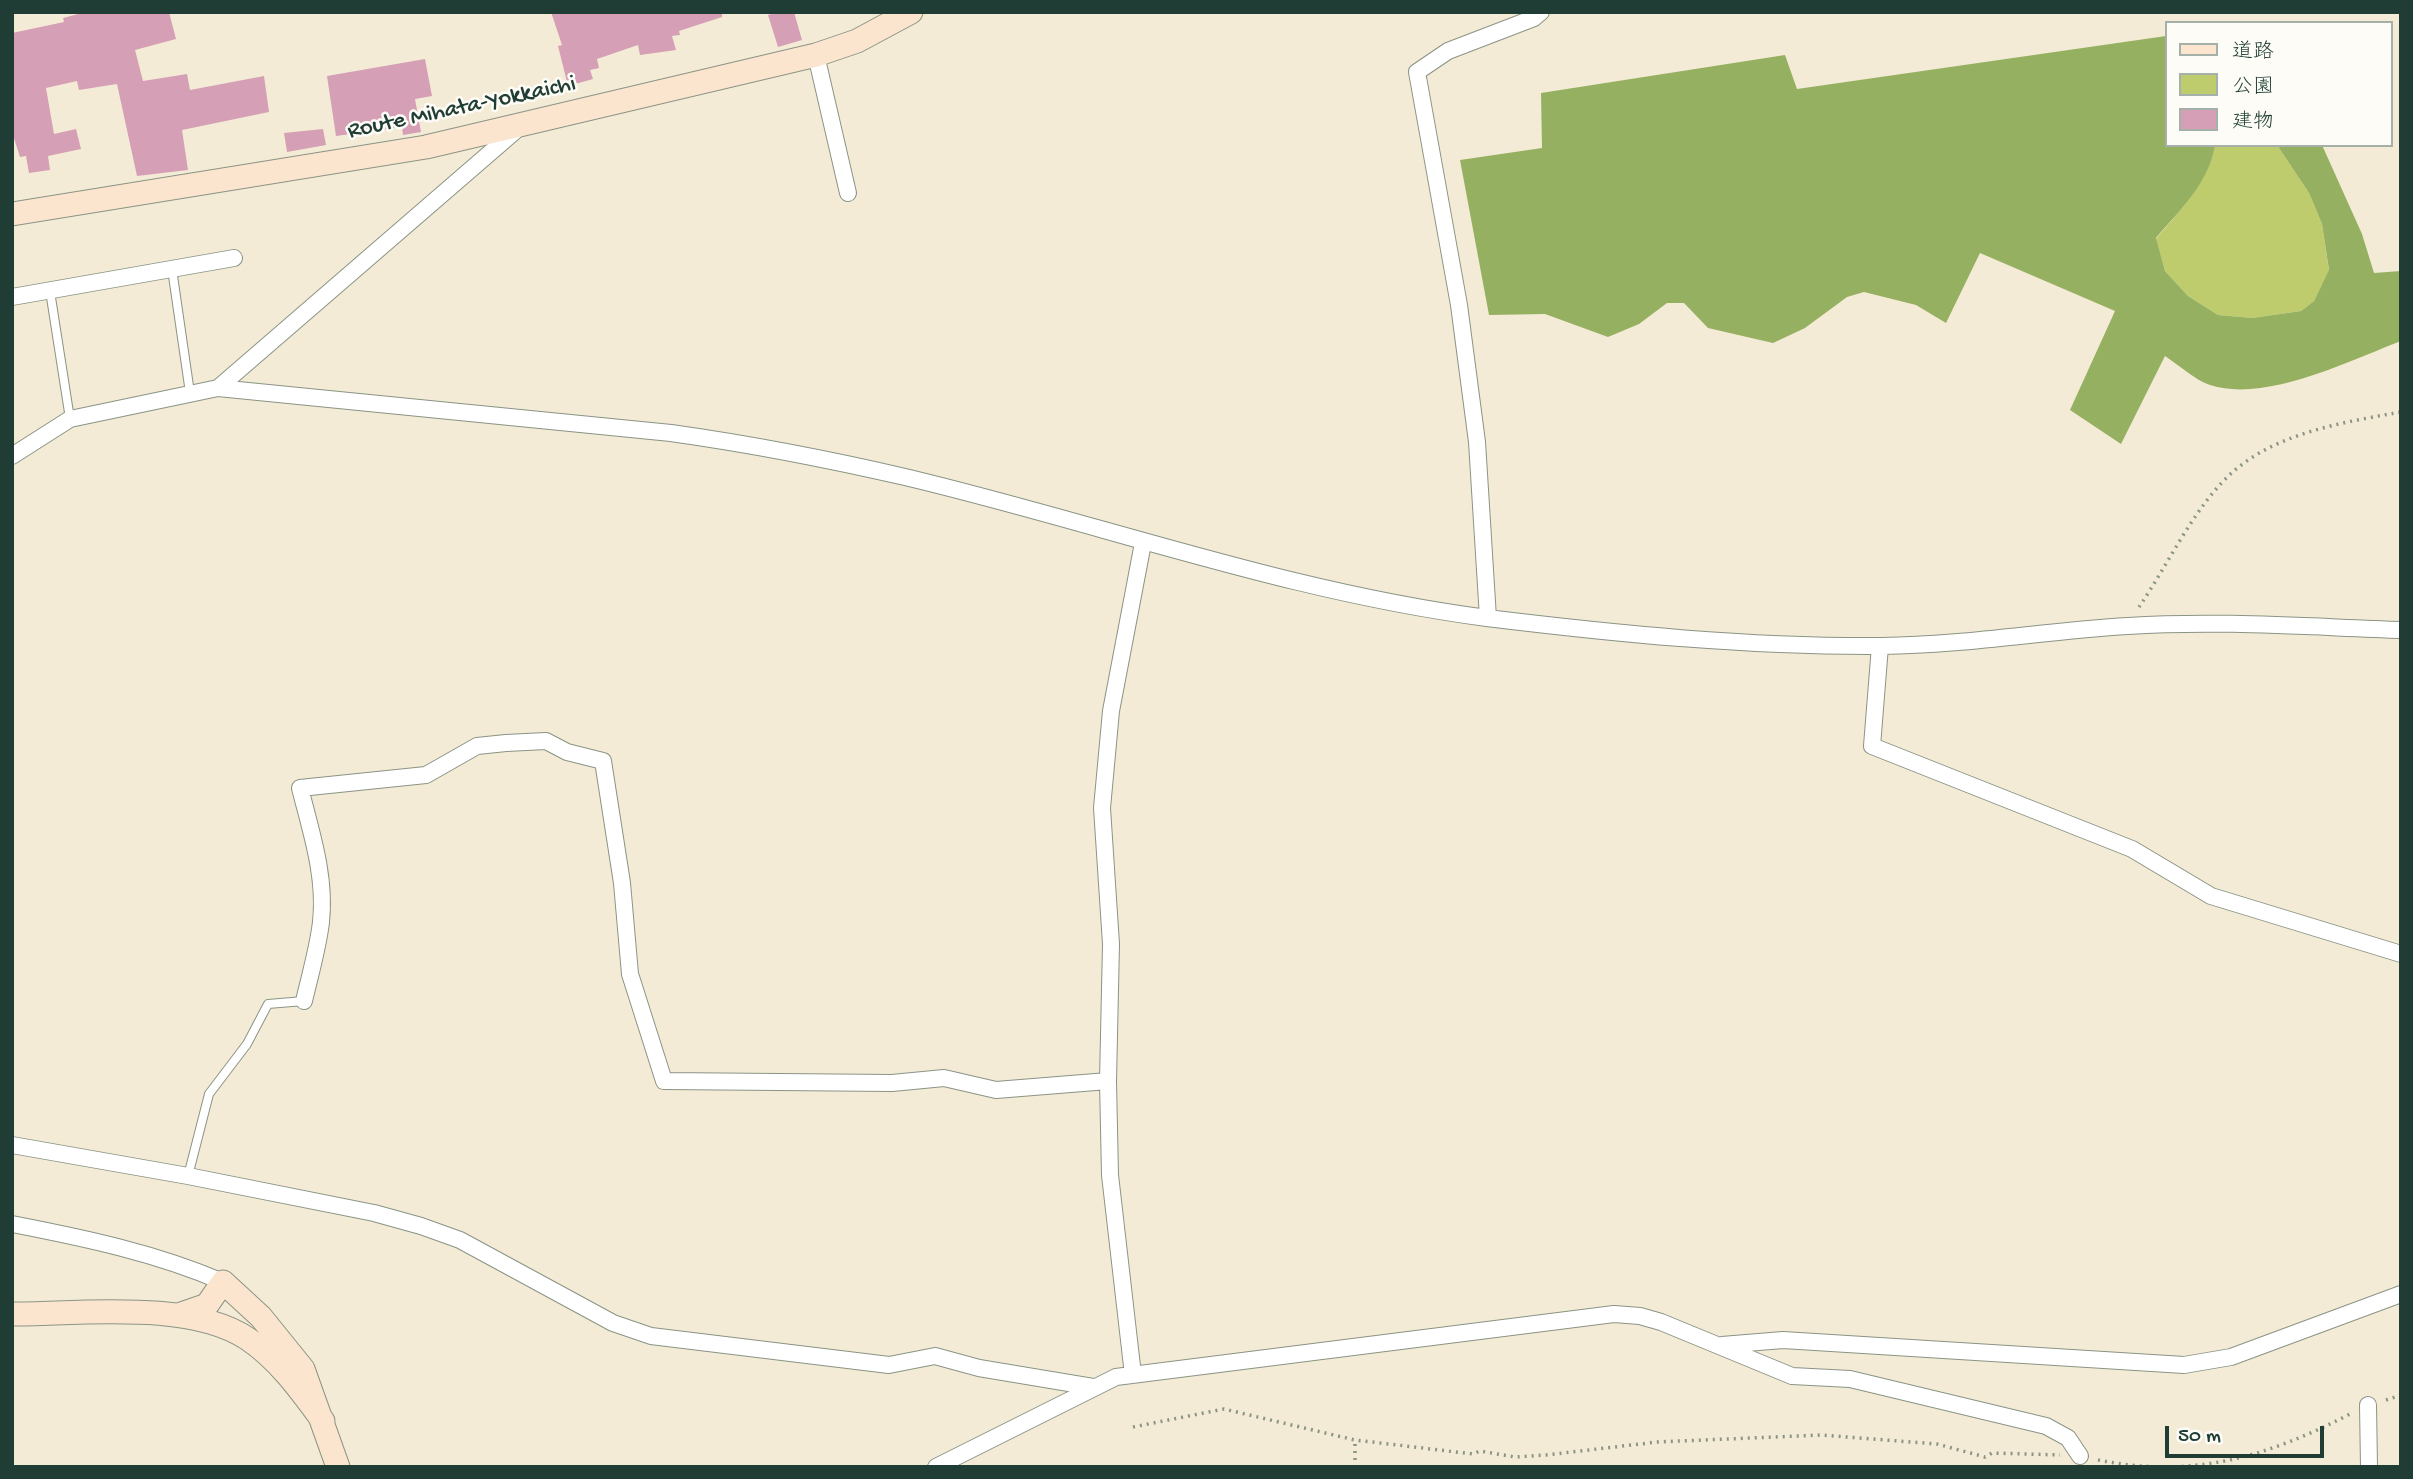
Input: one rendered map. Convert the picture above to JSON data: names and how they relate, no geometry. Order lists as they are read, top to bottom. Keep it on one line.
{"streets":{"main road":["Route Mihata-Yokkaichi"]},"legend":["道路","公園","建物"],"scale_bar":"50 m"}
